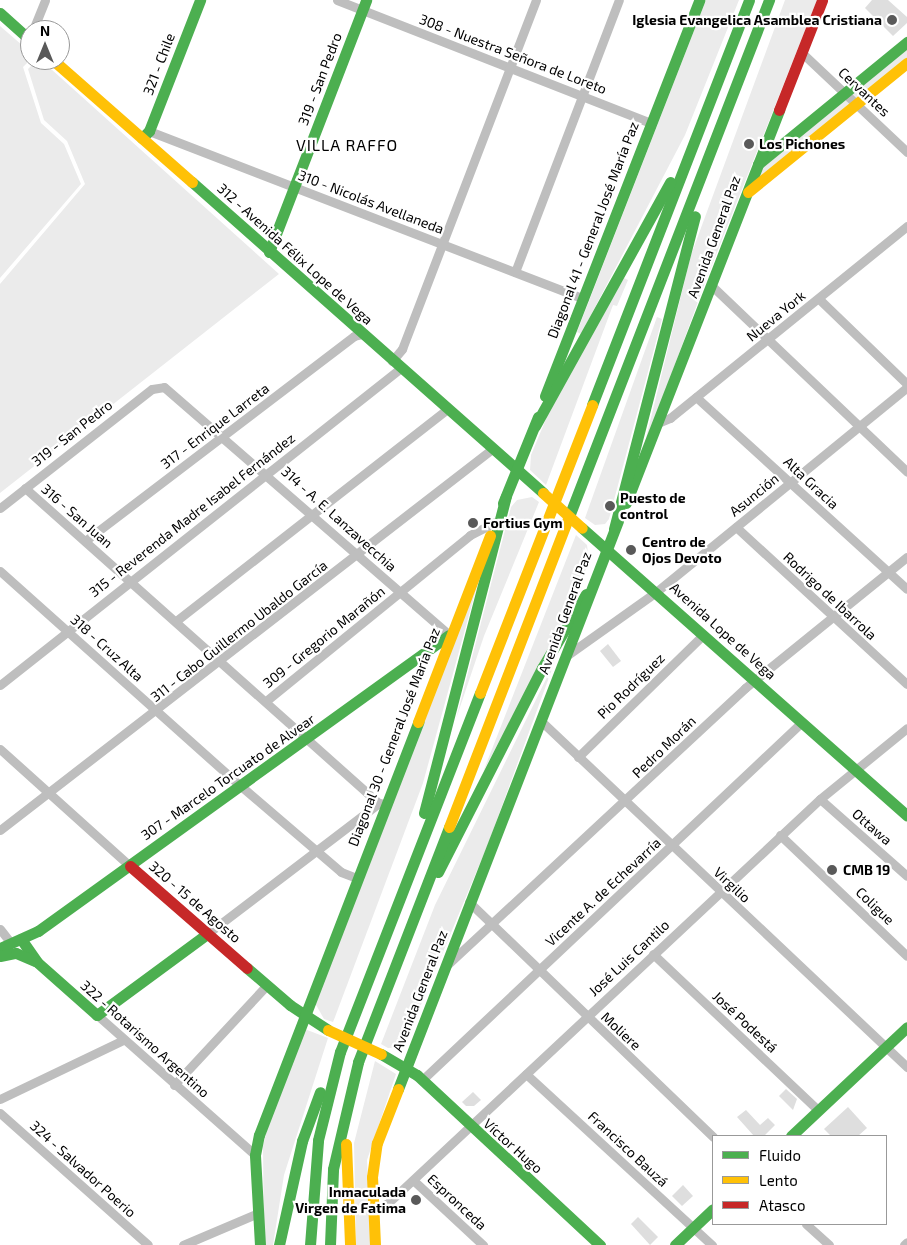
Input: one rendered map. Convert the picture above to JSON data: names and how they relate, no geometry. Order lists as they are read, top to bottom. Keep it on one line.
{"streets":{"main road":["321 - Chile","319 - San Pedro","Diagonal 41 - General José María Paz","Avenida General Paz","312 - Avenida Félix Lope de Vega","Avenida Lope de Vega","Diagonal 30 - General José María Paz","307 - Marcelo Torcuato de Alvear","320 - 15 de Agosto","322 - Rotarismo Argentino","Víctor Hugo"],"street":["308 - Nuestra Señora de Loreto","Cervantes","310 - Nicolás Avellaneda","Nueva York","317 - Enrique Larreta","Alta Gracia","Asunción","315 - Reverenda Madre Isabel Fernández","316 - San Juan","314 - A. E. Lanzavecchia","Rodrigo de Ibarrola","311 - Cabo Guillermo Ubaldo García","309 - Gregorio Marañón","318 - Cruz Alta","Pio Rodríguez","Pedro Morán","Ottawa","Virgilio","Vicente A. de Echevarría","Coligue","José Luis Cantilo","José Podestá","Moliere","Francisco Bauzá","324 - Salvador Poerio","Espronceda"]},"crossings":[["308 - Nuestra Señora de Loreto","319 - San Pedro"],["308 - Nuestra Señora de Loreto","Diagonal 41 - General José María Paz"],["308 - Nuestra Señora de Loreto","315 - Reverenda Madre Isabel Fernández"],["321 - Chile","310 - Nicolás Avellaneda"],["321 - Chile","312 - Avenida Félix Lope de Vega"],["319 - San Pedro","310 - Nicolás Avellaneda"],["319 - San Pedro","312 - Avenida Félix Lope de Vega"],["319 - San Pedro","316 - San Juan"],["319 - San Pedro","314 - A. E. Lanzavecchia"],["Cervantes","Avenida General Paz"],["310 - Nicolás Avellaneda","Diagonal 41 - General José María Paz"],["310 - Nicolás Avellaneda","312 - Avenida Félix Lope de Vega"],["310 - Nicolás Avellaneda","315 - Reverenda Madre Isabel Fernández"],["Diagonal 41 - General José María Paz","312 - Avenida Félix Lope de Vega"],["Diagonal 41 - General José María Paz","Avenida Lope de Vega"],["Diagonal 41 - General José María Paz","Diagonal 30 - General José María Paz"],["Avenida General Paz","Nueva York"],["Avenida General Paz","Asunción"],["Avenida General Paz","Avenida Lope de Vega"],["Avenida General Paz","Pedro Morán"],["Avenida General Paz","Virgilio"],["Avenida General Paz","José Luis Cantilo"],["Avenida General Paz","Moliere"],["Avenida General Paz","Víctor Hugo"],["312 - Avenida Félix Lope de Vega","317 - Enrique Larreta"],["312 - Avenida Félix Lope de Vega","315 - Reverenda Madre Isabel Fernández"],["312 - Avenida Félix Lope de Vega","311 - Cabo Guillermo Ubaldo García"],["312 - Avenida Félix Lope de Vega","Avenida Lope de Vega"],["312 - Avenida Félix Lope de Vega","Diagonal 30 - General José María Paz"],["Nueva York","Alta Gracia"],["317 - Enrique Larreta","316 - San Juan"],["317 - Enrique Larreta","314 - A. E. Lanzavecchia"],["Alta Gracia","Asunción"],["Alta Gracia","Pedro Morán"],["Asunción","Rodrigo de Ibarrola"],["Asunción","Avenida Lope de Vega"],["315 - Reverenda Madre Isabel Fernández","316 - San Juan"],["315 - Reverenda Madre Isabel Fernández","314 - A. E. Lanzavecchia"],["315 - Reverenda Madre Isabel Fernández","318 - Cruz Alta"],["316 - San Juan","311 - Cabo Guillermo Ubaldo García"],["316 - San Juan","309 - Gregorio Marañón"],["316 - San Juan","Diagonal 30 - General José María Paz"],["316 - San Juan","307 - Marcelo Torcuato de Alvear"],["314 - A. E. Lanzavecchia","311 - Cabo Guillermo Ubaldo García"],["314 - A. E. Lanzavecchia","309 - Gregorio Marañón"],["314 - A. E. Lanzavecchia","Diagonal 30 - General José María Paz"],["314 - A. E. Lanzavecchia","307 - Marcelo Torcuato de Alvear"],["Rodrigo de Ibarrola","Pedro Morán"],["311 - Cabo Guillermo Ubaldo García","318 - Cruz Alta"],["311 - Cabo Guillermo Ubaldo García","320 - 15 de Agosto"],["Avenida Lope de Vega","Pio Rodríguez"],["Avenida Lope de Vega","Diagonal 30 - General José María Paz"],["Avenida Lope de Vega","Pedro Morán"],["Avenida Lope de Vega","Vicente A. de Echevarría"],["Avenida Lope de Vega","José Luis Cantilo"],["309 - Gregorio Marañón","Diagonal 30 - General José María Paz"],["318 - Cruz Alta","Diagonal 30 - General José María Paz"],["318 - Cruz Alta","307 - Marcelo Torcuato de Alvear"],["Pio Rodríguez","Virgilio"],["Diagonal 30 - General José María Paz","307 - Marcelo Torcuato de Alvear"],["Diagonal 30 - General José María Paz","320 - 15 de Agosto"],["Diagonal 30 - General José María Paz","322 - Rotarismo Argentino"],["Pedro Morán","Virgilio"],["Pedro Morán","Moliere"],["307 - Marcelo Torcuato de Alvear","320 - 15 de Agosto"],["307 - Marcelo Torcuato de Alvear","322 - Rotarismo Argentino"],["Ottawa","José Luis Cantilo"],["Virgilio","Vicente A. de Echevarría"],["Virgilio","José Luis Cantilo"],["Vicente A. de Echevarría","Moliere"],["Vicente A. de Echevarría","Víctor Hugo"],["320 - 15 de Agosto","Víctor Hugo"],["Coligue","José Luis Cantilo"],["José Luis Cantilo","José Podestá"],["José Luis Cantilo","Moliere"],["José Luis Cantilo","Víctor Hugo"],["José Luis Cantilo","Francisco Bauzá"],["José Luis Cantilo","Espronceda"]],"districts":["VILLA RAFFO"],"places":["Iglesia Evangelica Asamblea Cristiana","Los Pichones","Puesto de control","Fortius Gym","Centro de Ojos Devoto","CMB 19","Inmaculada Virgen de Fatima"],"legend":["Fluido","Lento","Atasco"],"north":"top"}
